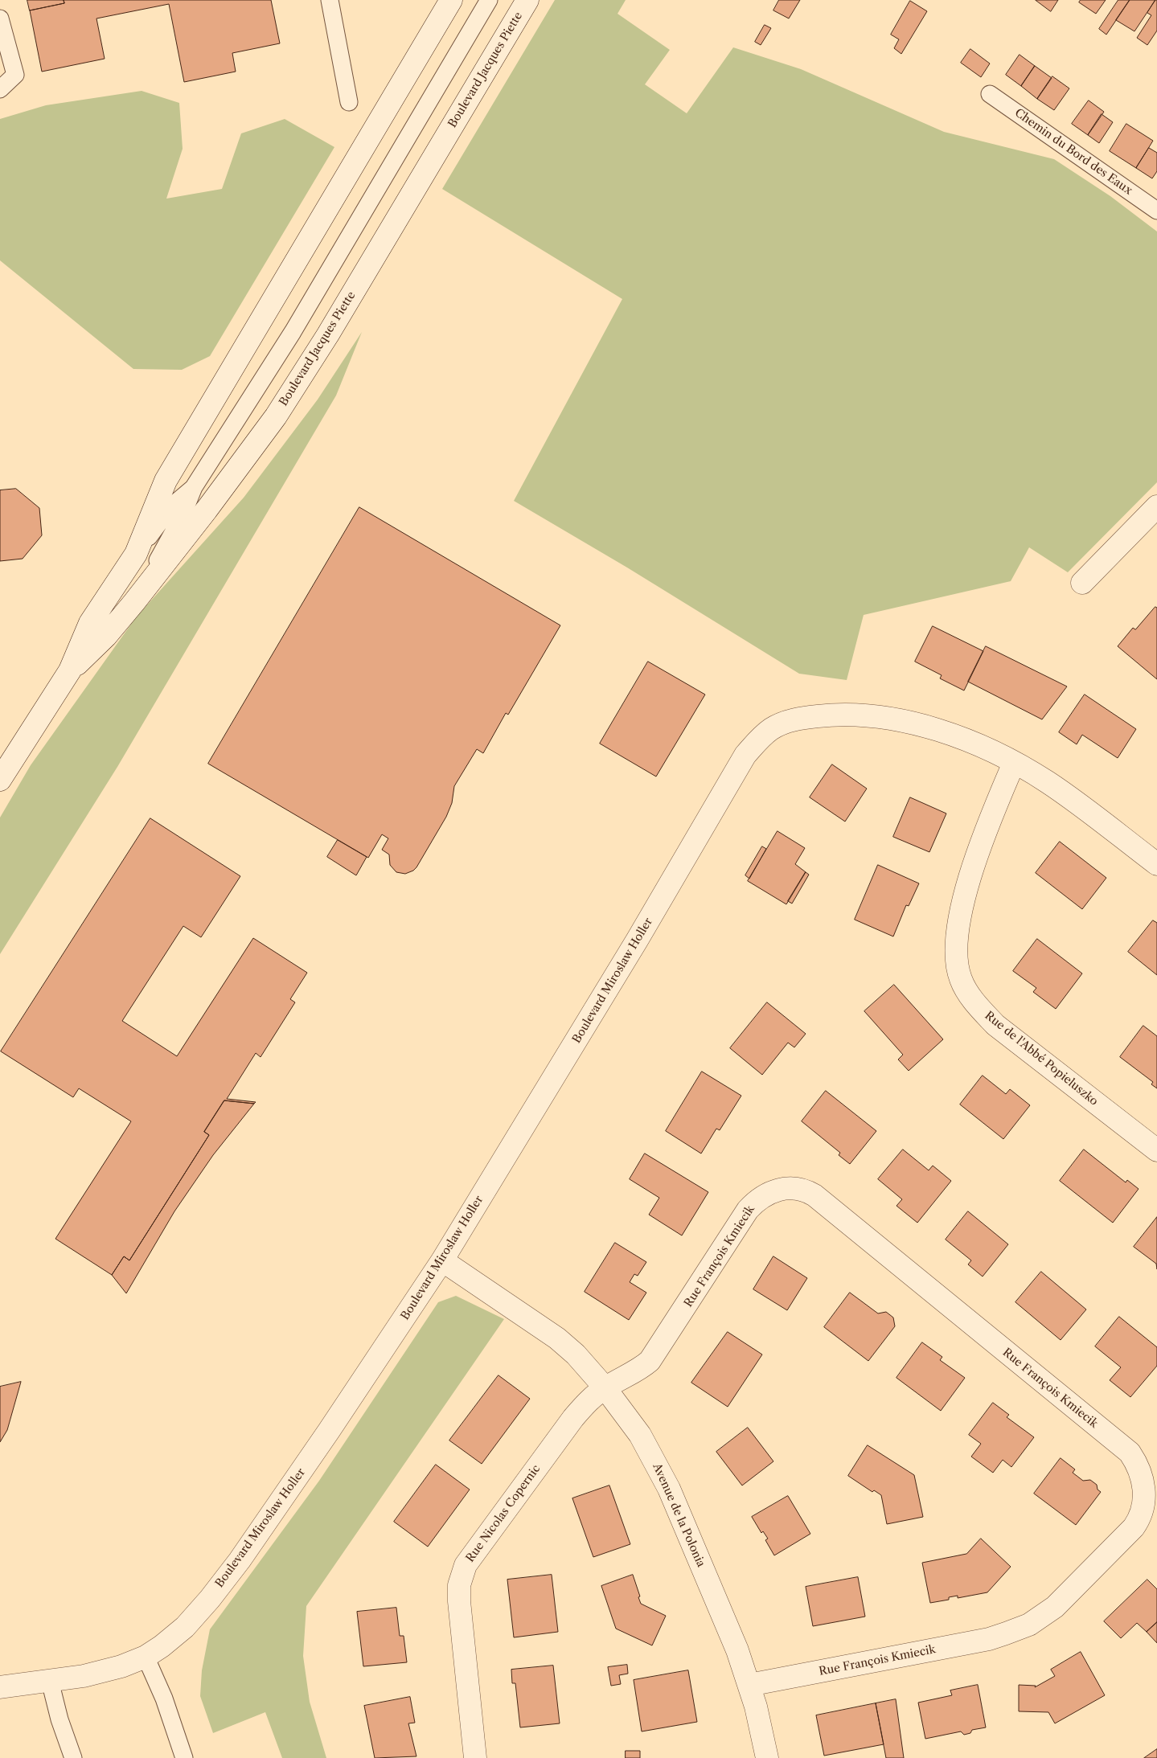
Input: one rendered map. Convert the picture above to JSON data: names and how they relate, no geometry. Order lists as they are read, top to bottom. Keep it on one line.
{"streets":{"street":["Boulevard Jacques Piette","Boulevard Miroslaw Holler","Rue de l'Abbé Popieluszko","Rue François Kmiecik","Rue Nicolas Copernic","Avenue de la Polonia"],"lane":["Chemin du Bord des Eaux"]},"crossings":[["Boulevard Miroslaw Holler","Rue de l'Abbé Popieluszko"],["Boulevard Miroslaw Holler","Avenue de la Polonia"],["Rue François Kmiecik","Rue Nicolas Copernic"],["Rue François Kmiecik","Avenue de la Polonia"],["Rue Nicolas Copernic","Avenue de la Polonia"]]}
